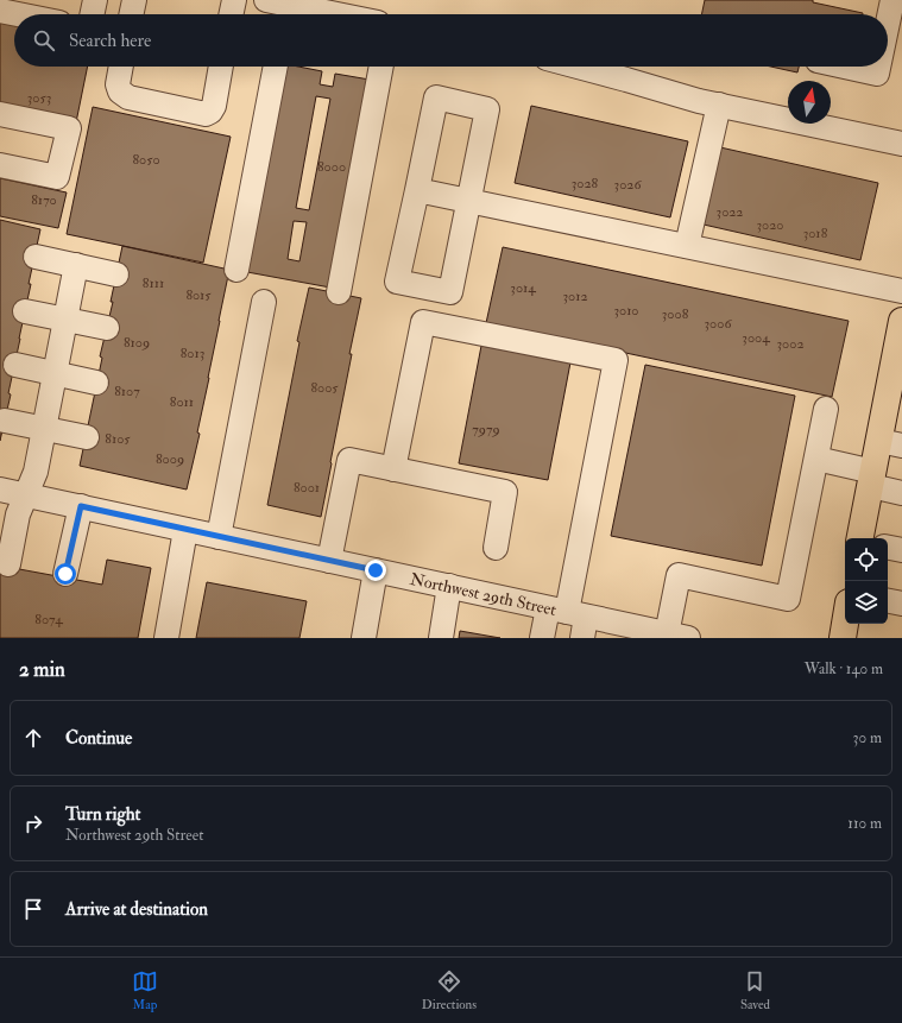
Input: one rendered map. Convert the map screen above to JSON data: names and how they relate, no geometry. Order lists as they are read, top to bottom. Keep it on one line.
{"streets":{"street":["Northwest 29th Street"]},"house_numbers":["3053","8050","8000","3028","3026","8170","3022","3020","3018","8111","3014","8015","3012","3010","3008","3006","3004","8109","3002","8013","8005","8107","8011","7979","8105","8009","8001","8074"],"north":"top","page":{"search":"Search here","heading":["2 min","Walk · 140 m"],"list":[["Continue","30 m"],["Turn right","Northwest 29th Street","110 m"],"Arrive at destination"],"nav":["Map","Directions","Saved"]}}
